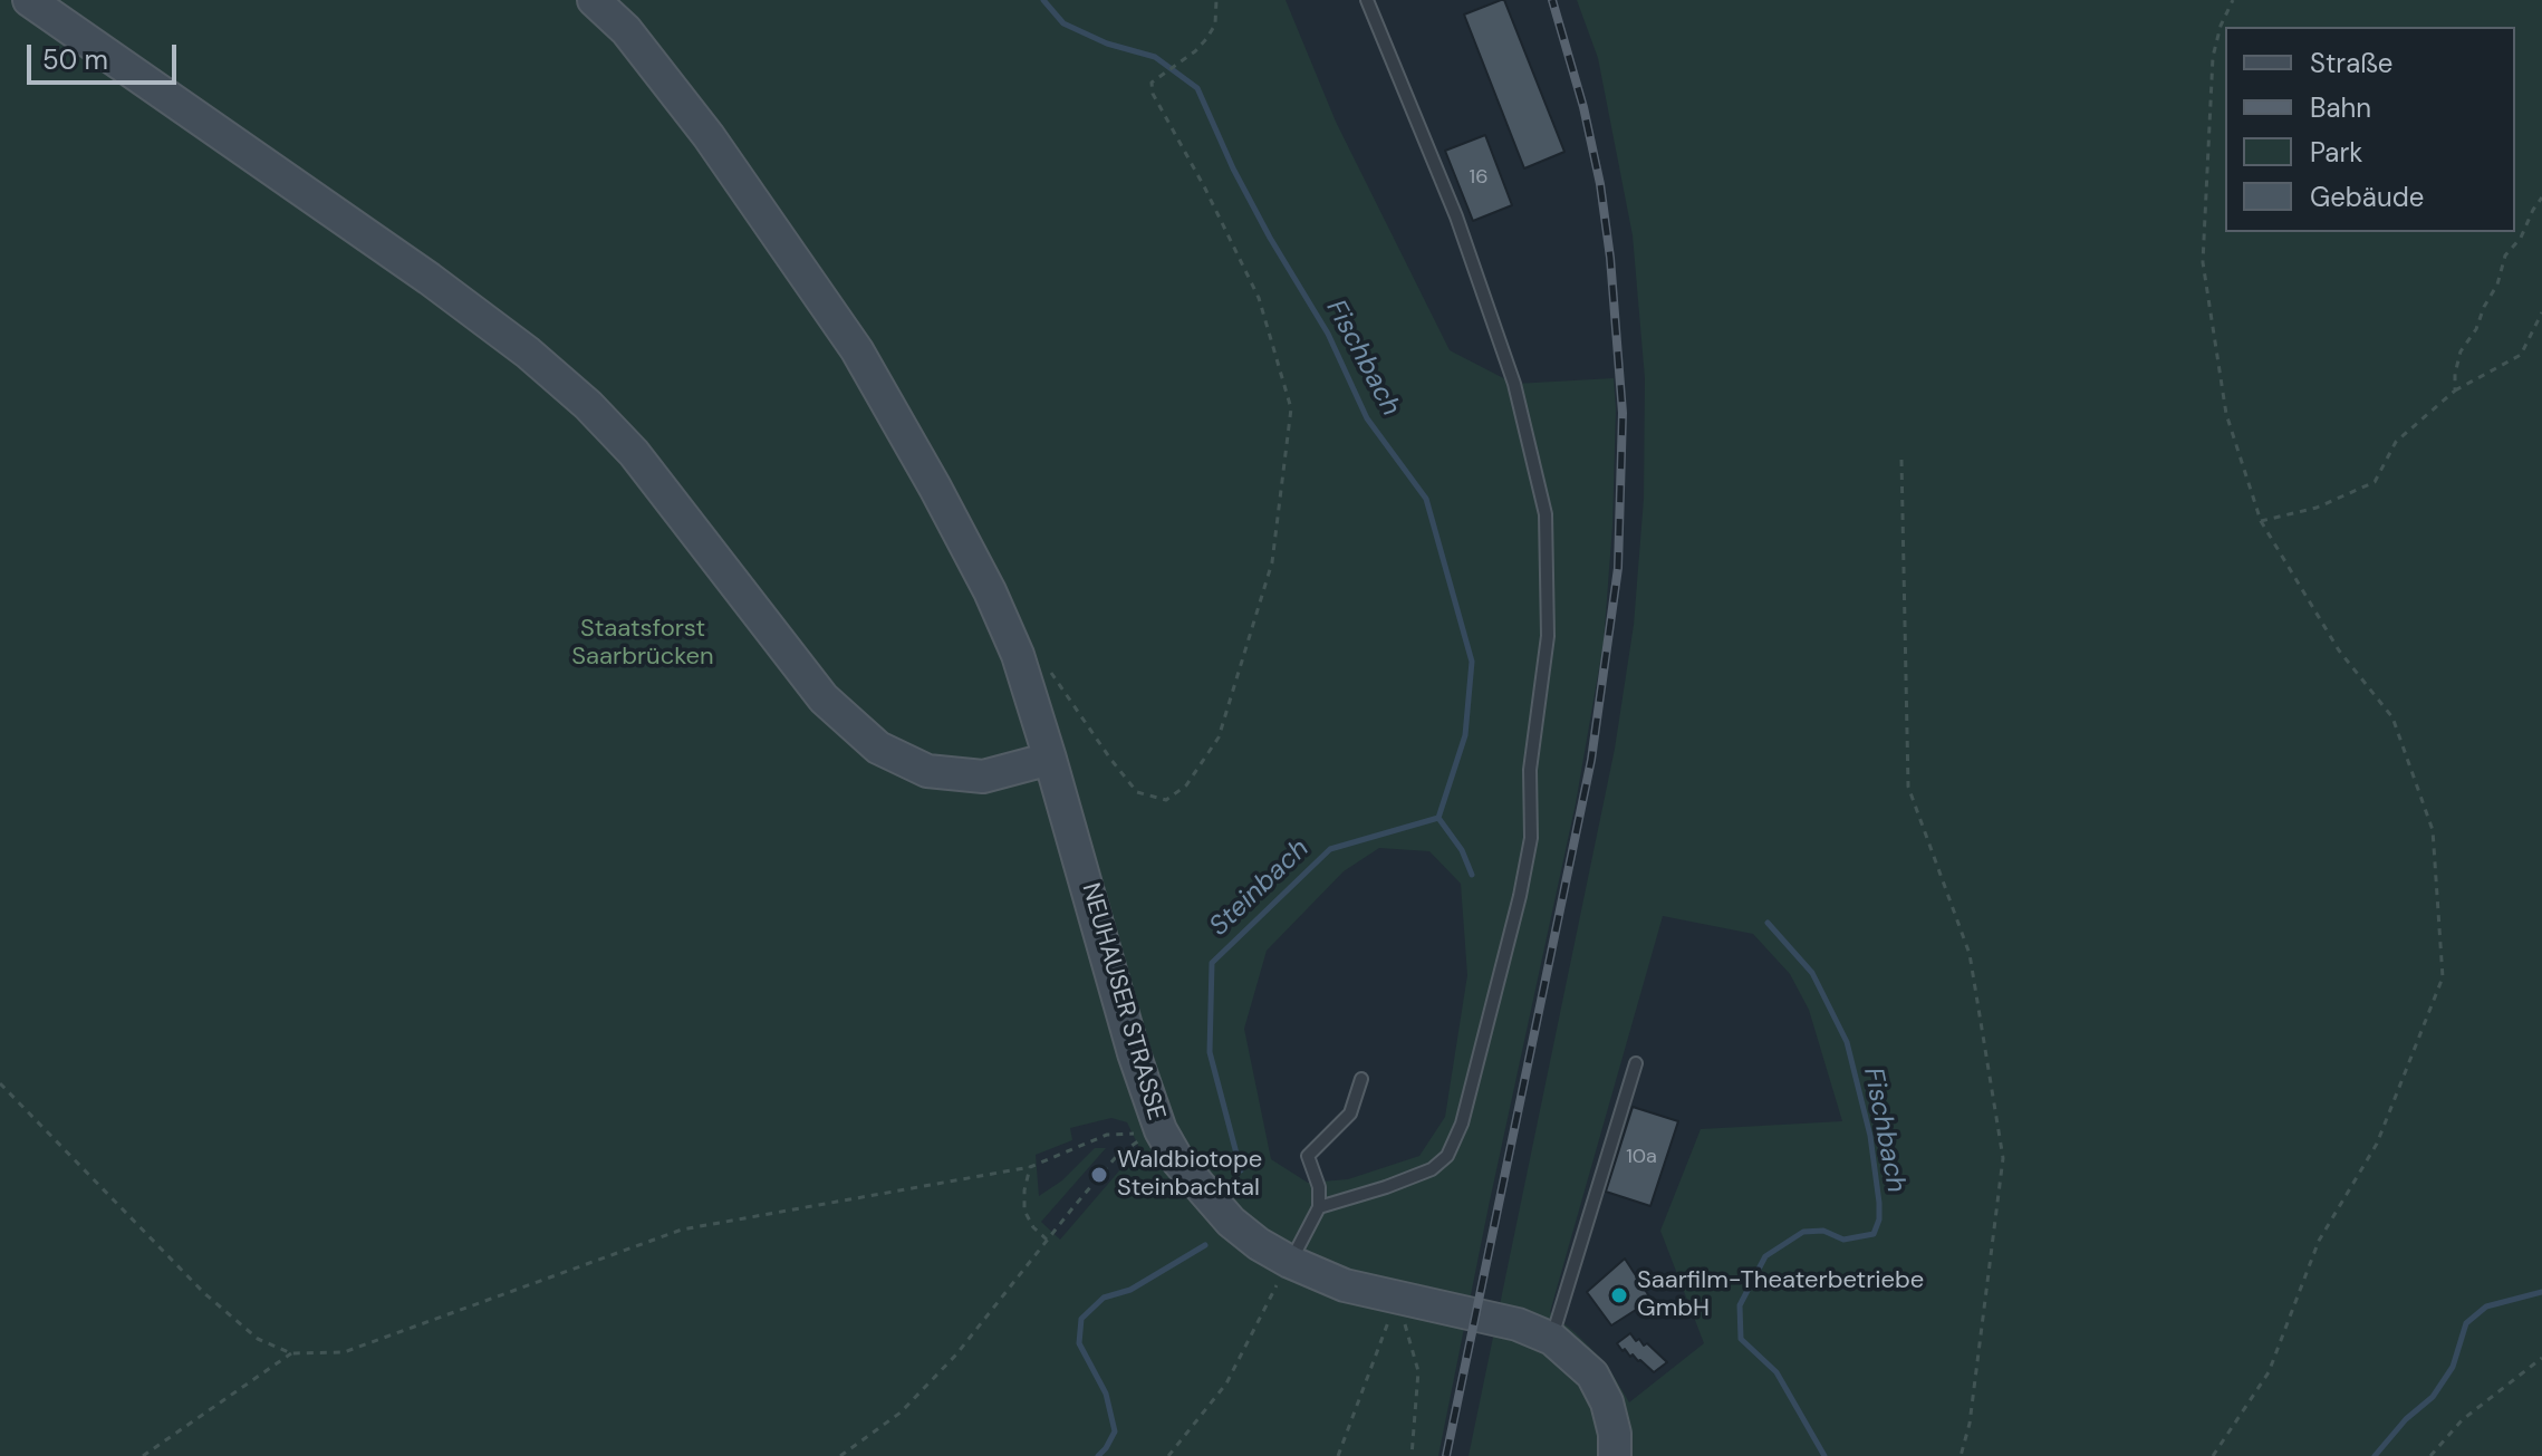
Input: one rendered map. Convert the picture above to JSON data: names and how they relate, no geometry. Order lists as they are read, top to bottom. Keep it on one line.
{"streets":{"main road":["NEUHAUSER STRASSE"]},"water":["Fischbach","Steinbach"],"parks":["Staatsforst Saarbrücken"],"places":["Waldbiotope Steinbachtal","Saarfilm-Theaterbetriebe GmbH"],"house_numbers":["16","10a"],"legend":["Straße","Bahn","Park","Gebäude"],"scale_bar":"50 m"}
